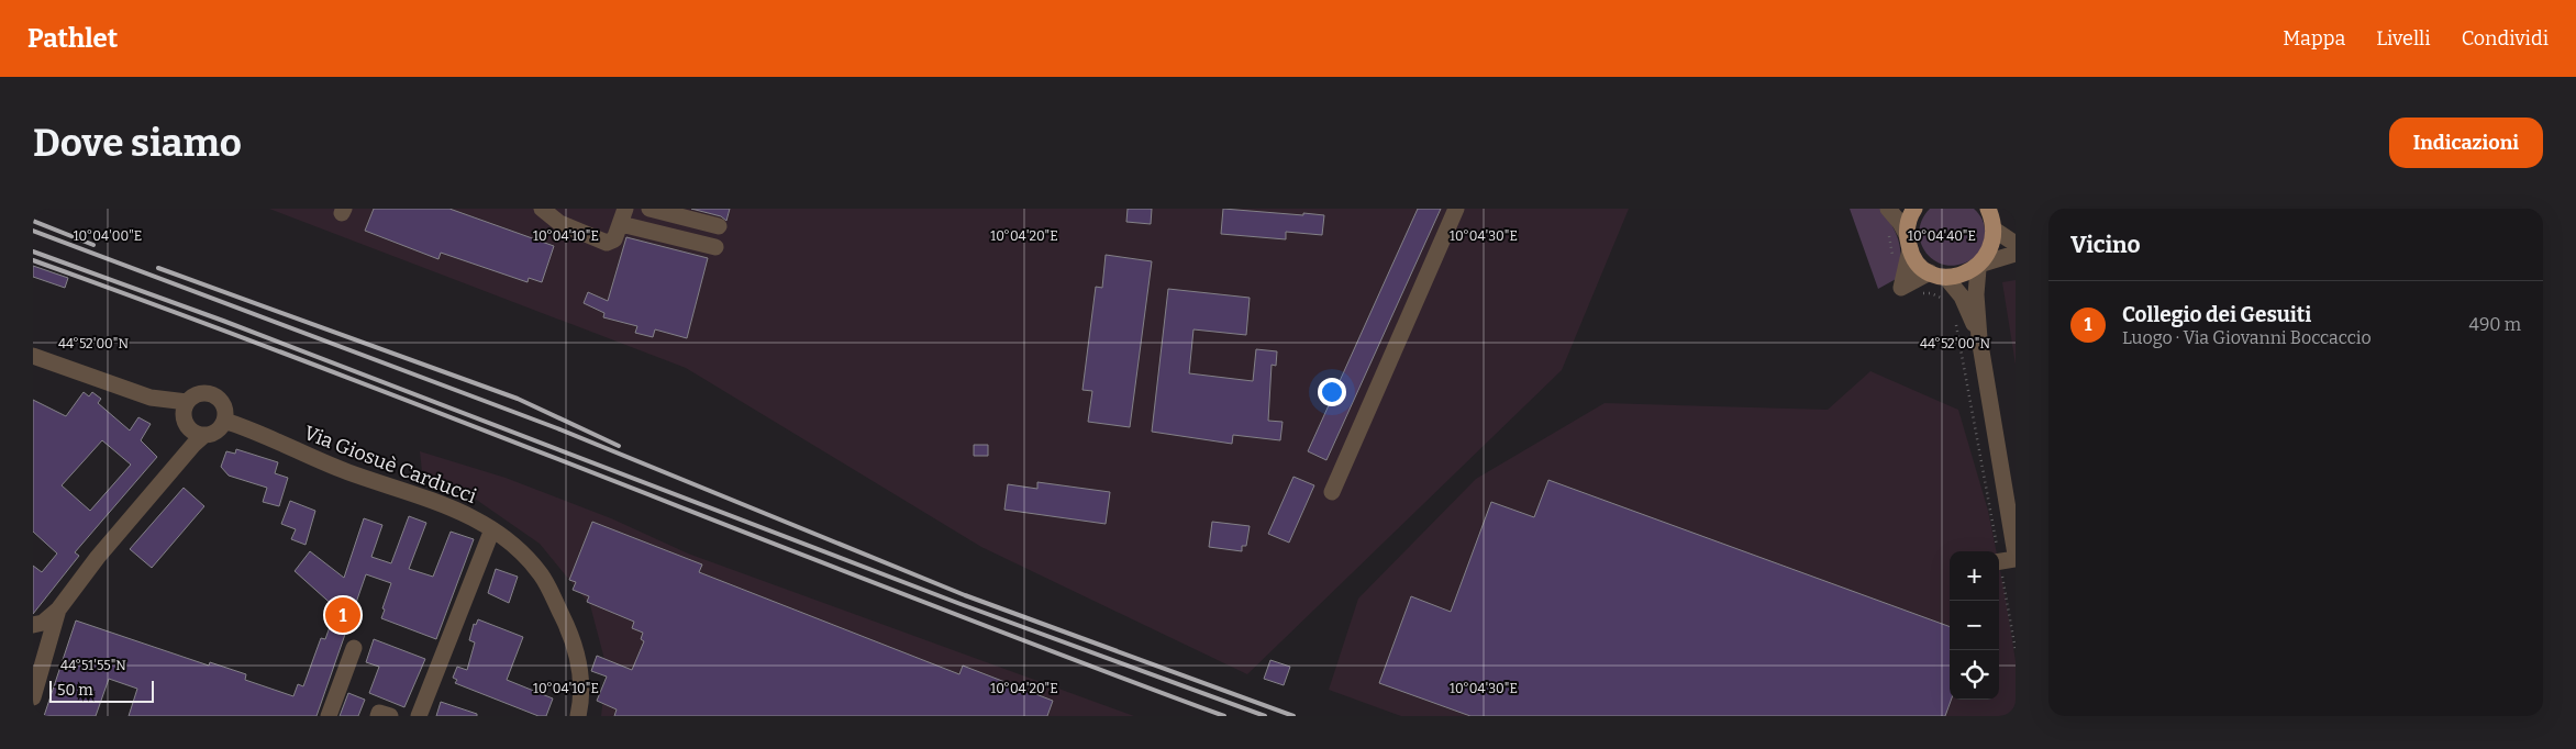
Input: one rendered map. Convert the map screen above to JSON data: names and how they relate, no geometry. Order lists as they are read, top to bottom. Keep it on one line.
{"streets":{"street":["Via Giosuè Carducci"]},"scale_bar":"50 m","page":{"header":"Pathlet","nav":["Mappa","Livelli","Condividi"],"buttons":"Indicazioni","title":"Dove siamo","heading":"Vicino","list":[{"mark":"1","name":"Collegio dei Gesuiti","note":"Luogo · Via Giovanni Boccaccio","value":"490 m"}],"map_buttons":["+","−"],"pins":"1","scale":"50 m"},"coordinates":["10°04'00\"E","10°04'10\"E","10°04'20\"E","10°04'30\"E","10°04'40\"E","44°52'00\"N","44°51'55\"N"]}
